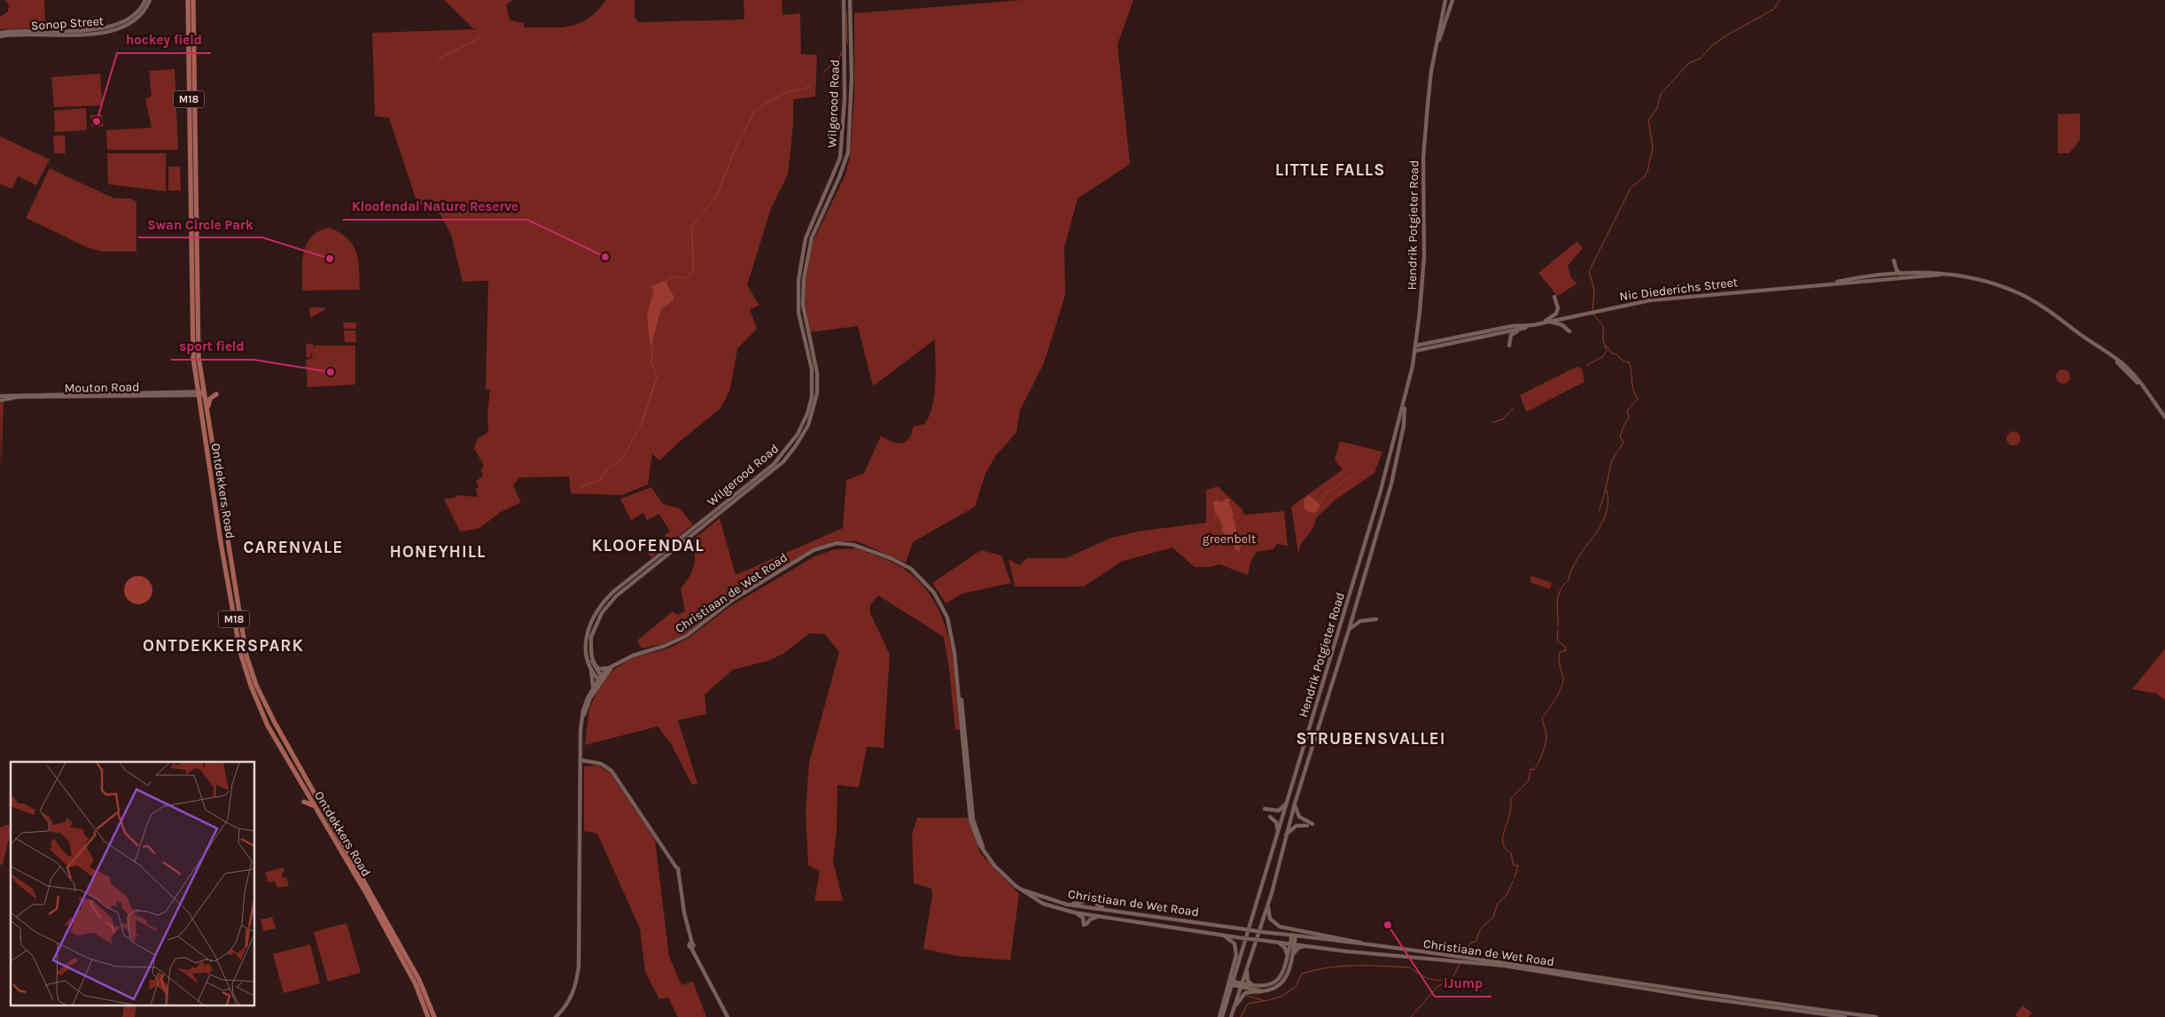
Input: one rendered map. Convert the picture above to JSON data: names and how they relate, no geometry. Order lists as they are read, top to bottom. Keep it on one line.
{"streets":{"main road":["Sonop Street","M18","Wilgerood Road","Hendrik Potgieter Road","Nic Diederichs Street","Mouton Road","Ontdekkers Road","Christiaan de Wet Road"]},"crossings":[["Wilgerood Road","Christiaan de Wet Road"],["Hendrik Potgieter Road","Nic Diederichs Street"],["Mouton Road","Ontdekkers Road"]],"districts":["LITTLE FALLS","KLOOFENDAL","CARENVALE","HONEYHILL","ONTDEKKERSPARK","STRUBENSVALLEI"],"parks":["greenbelt"],"places":["hockey field","Kloofendal Nature Reserve","Swan Circle Park","sport field","iJump"]}
